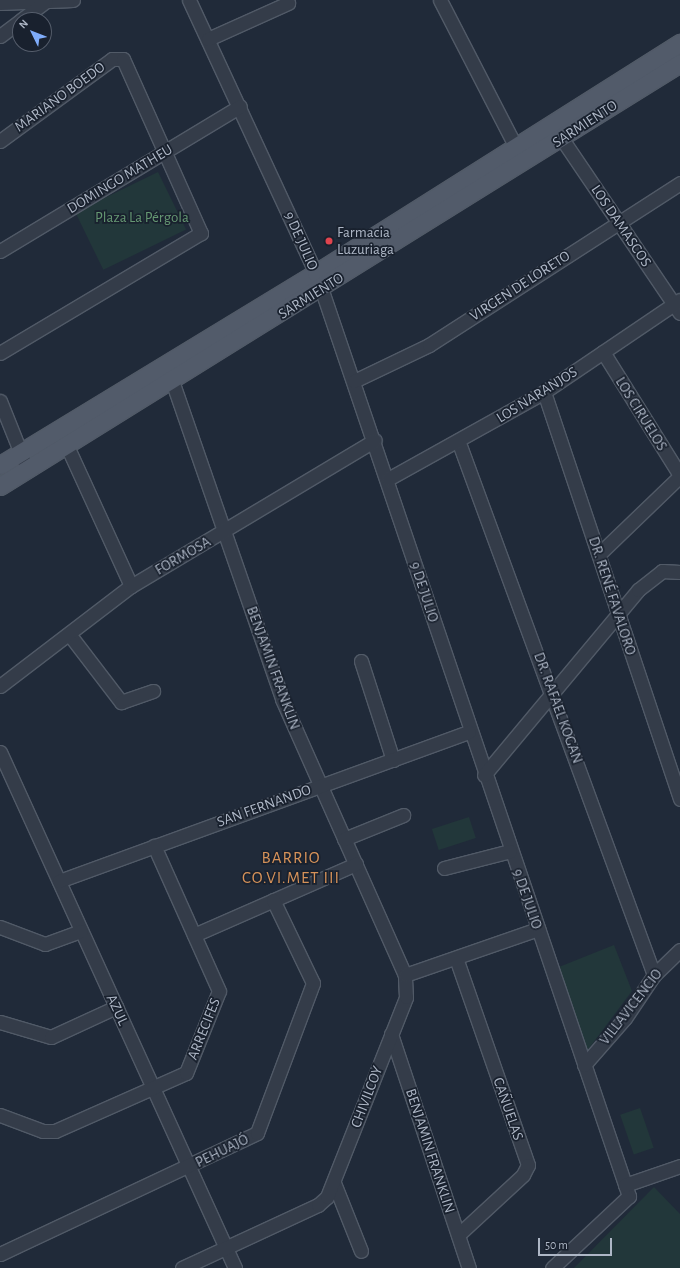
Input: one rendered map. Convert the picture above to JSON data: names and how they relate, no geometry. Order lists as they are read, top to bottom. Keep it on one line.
{"streets":{"main road":["SARMIENTO"],"street":["MARIANO BOEDO","DOMINGO MATHEU","LOS DAMASCOS","9 DE JULIO","VIRGEN DE LORETO","LOS NARANJOS","LOS CIRUELOS","FORMOSA","DR. RENÉ FAVALORO","BENJAMIN FRANKLIN","DR. RAFAEL KOGAN","SAN FERNANDO","VILLAVICENCIO","AZUL","ARRECIFES","CHIVILCOY","CAÑUELAS","PEHUAJÓ"]},"crossings":[["MARIANO BOEDO","DOMINGO MATHEU"],["SARMIENTO","LOS DAMASCOS"],["SARMIENTO","9 DE JULIO"],["SARMIENTO","BENJAMIN FRANKLIN"],["DOMINGO MATHEU","9 DE JULIO"],["LOS DAMASCOS","VIRGEN DE LORETO"],["LOS DAMASCOS","LOS NARANJOS"],["9 DE JULIO","VIRGEN DE LORETO"],["9 DE JULIO","LOS NARANJOS"],["9 DE JULIO","FORMOSA"],["9 DE JULIO","SAN FERNANDO"],["9 DE JULIO","VILLAVICENCIO"],["LOS NARANJOS","LOS CIRUELOS"],["LOS NARANJOS","DR. RENÉ FAVALORO"],["LOS NARANJOS","DR. RAFAEL KOGAN"],["FORMOSA","BENJAMIN FRANKLIN"],["BENJAMIN FRANKLIN","SAN FERNANDO"],["BENJAMIN FRANKLIN","CHIVILCOY"],["BENJAMIN FRANKLIN","CAÑUELAS"],["DR. RAFAEL KOGAN","VILLAVICENCIO"],["SAN FERNANDO","AZUL"],["SAN FERNANDO","ARRECIFES"],["AZUL","ARRECIFES"],["AZUL","CHIVILCOY"],["AZUL","PEHUAJÓ"]],"districts":["BARRIO CO.VI.MET III"],"parks":["Plaza La Pérgola"],"places":["Farmacia Luzuriaga"],"scale_bar":"50 m","north":"top left"}
